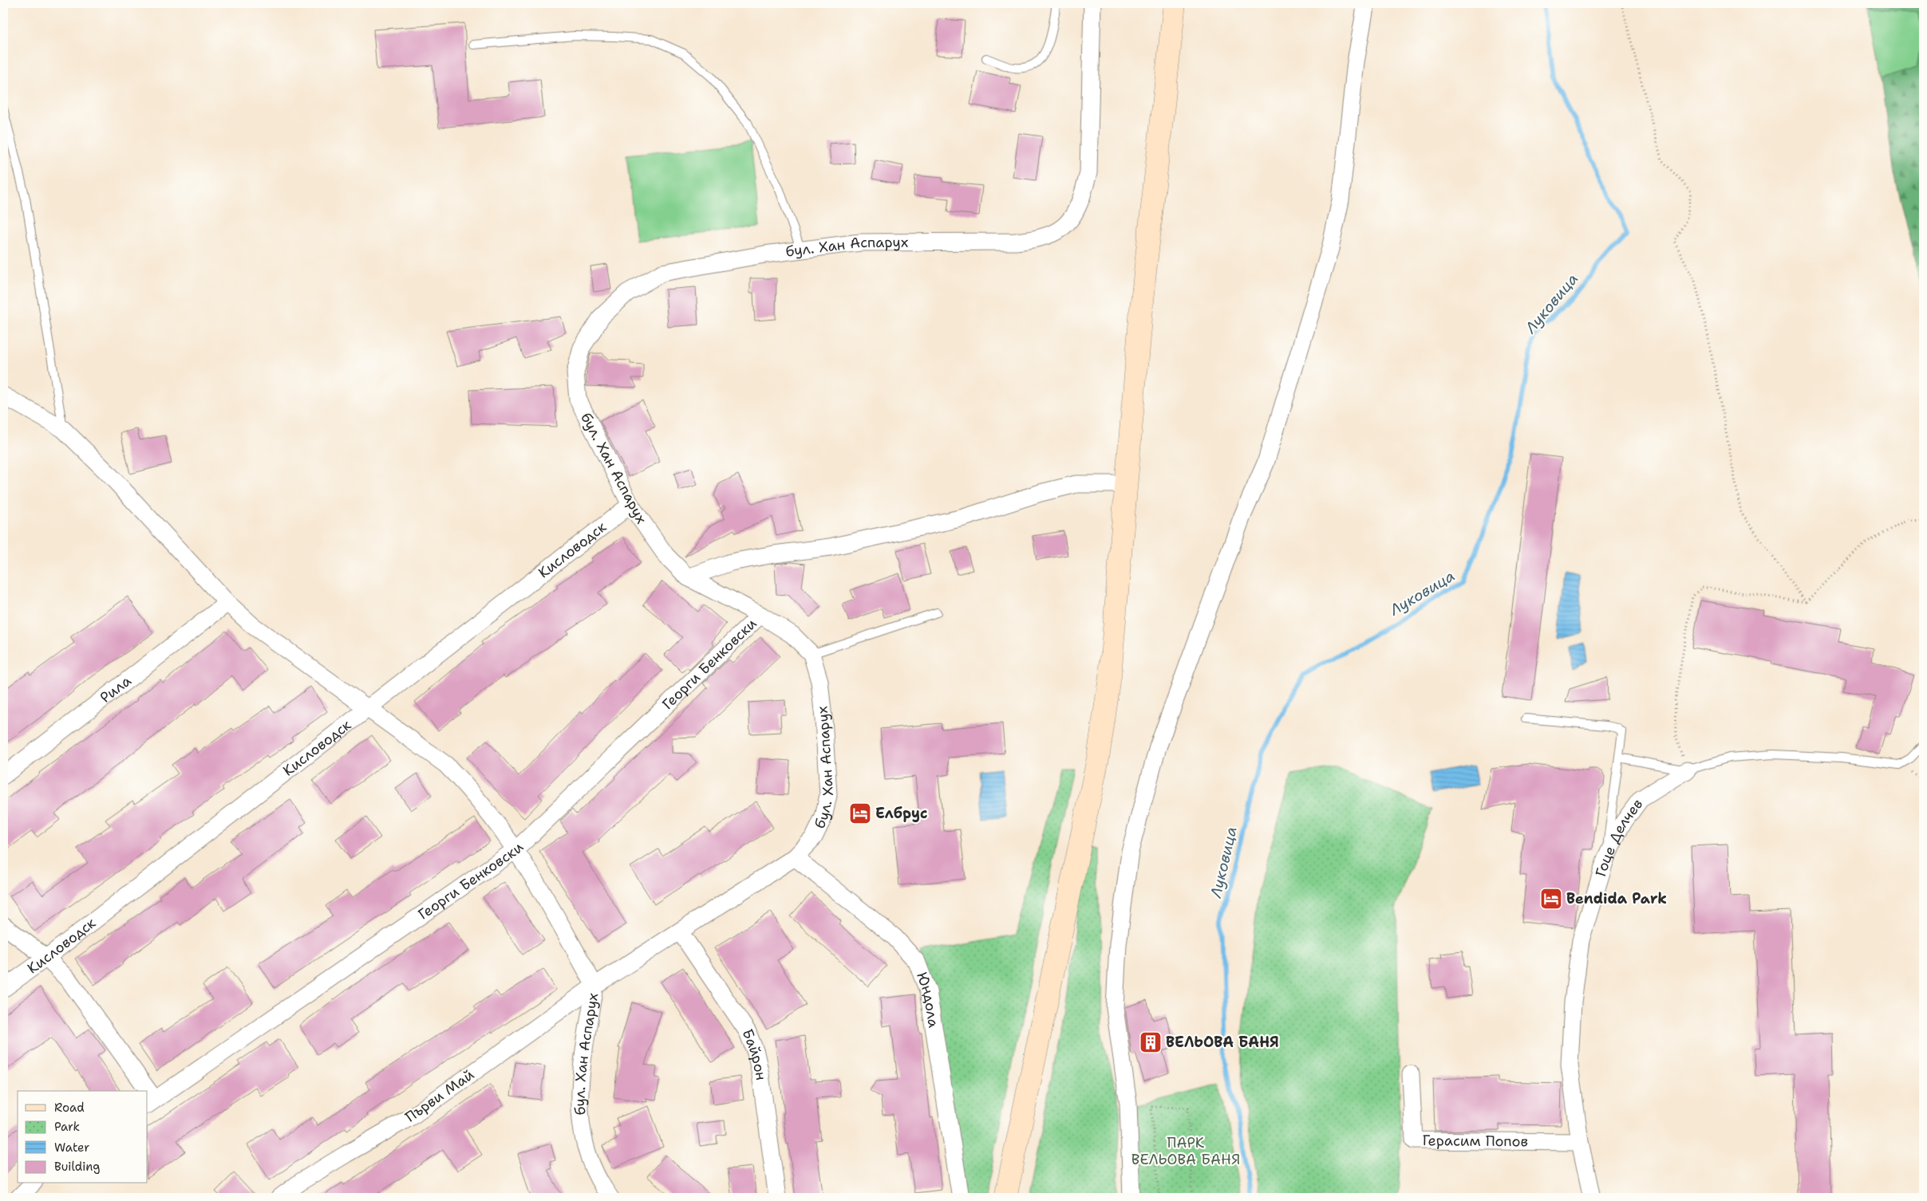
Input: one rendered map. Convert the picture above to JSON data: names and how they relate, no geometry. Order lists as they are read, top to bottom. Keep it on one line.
{"streets":{"street":["бул. Хан Аспарух","Кисловодск","Георги Бенковски","Рила","Гоце Делчев","Юндола","Байрон","Първи Май","Герасим Попов"]},"crossings":[["бул. Хан Аспарух","Кисловодск"],["бул. Хан Аспарух","Георги Бенковски"],["бул. Хан Аспарух","Юндола"],["бул. Хан Аспарух","Байрон"],["бул. Хан Аспарух","Първи Май"],["Гоце Делчев","Герасим Попов"]],"water":["Луковица"],"parks":["ПАРК ВЕЛЬОВА БАНЯ"],"places":{"hotel":["Елбрус","Bendida Park"],"building":["ВЕЛЬОВА БАНЯ"]},"legend":["Road","Park","Water","Building"]}
